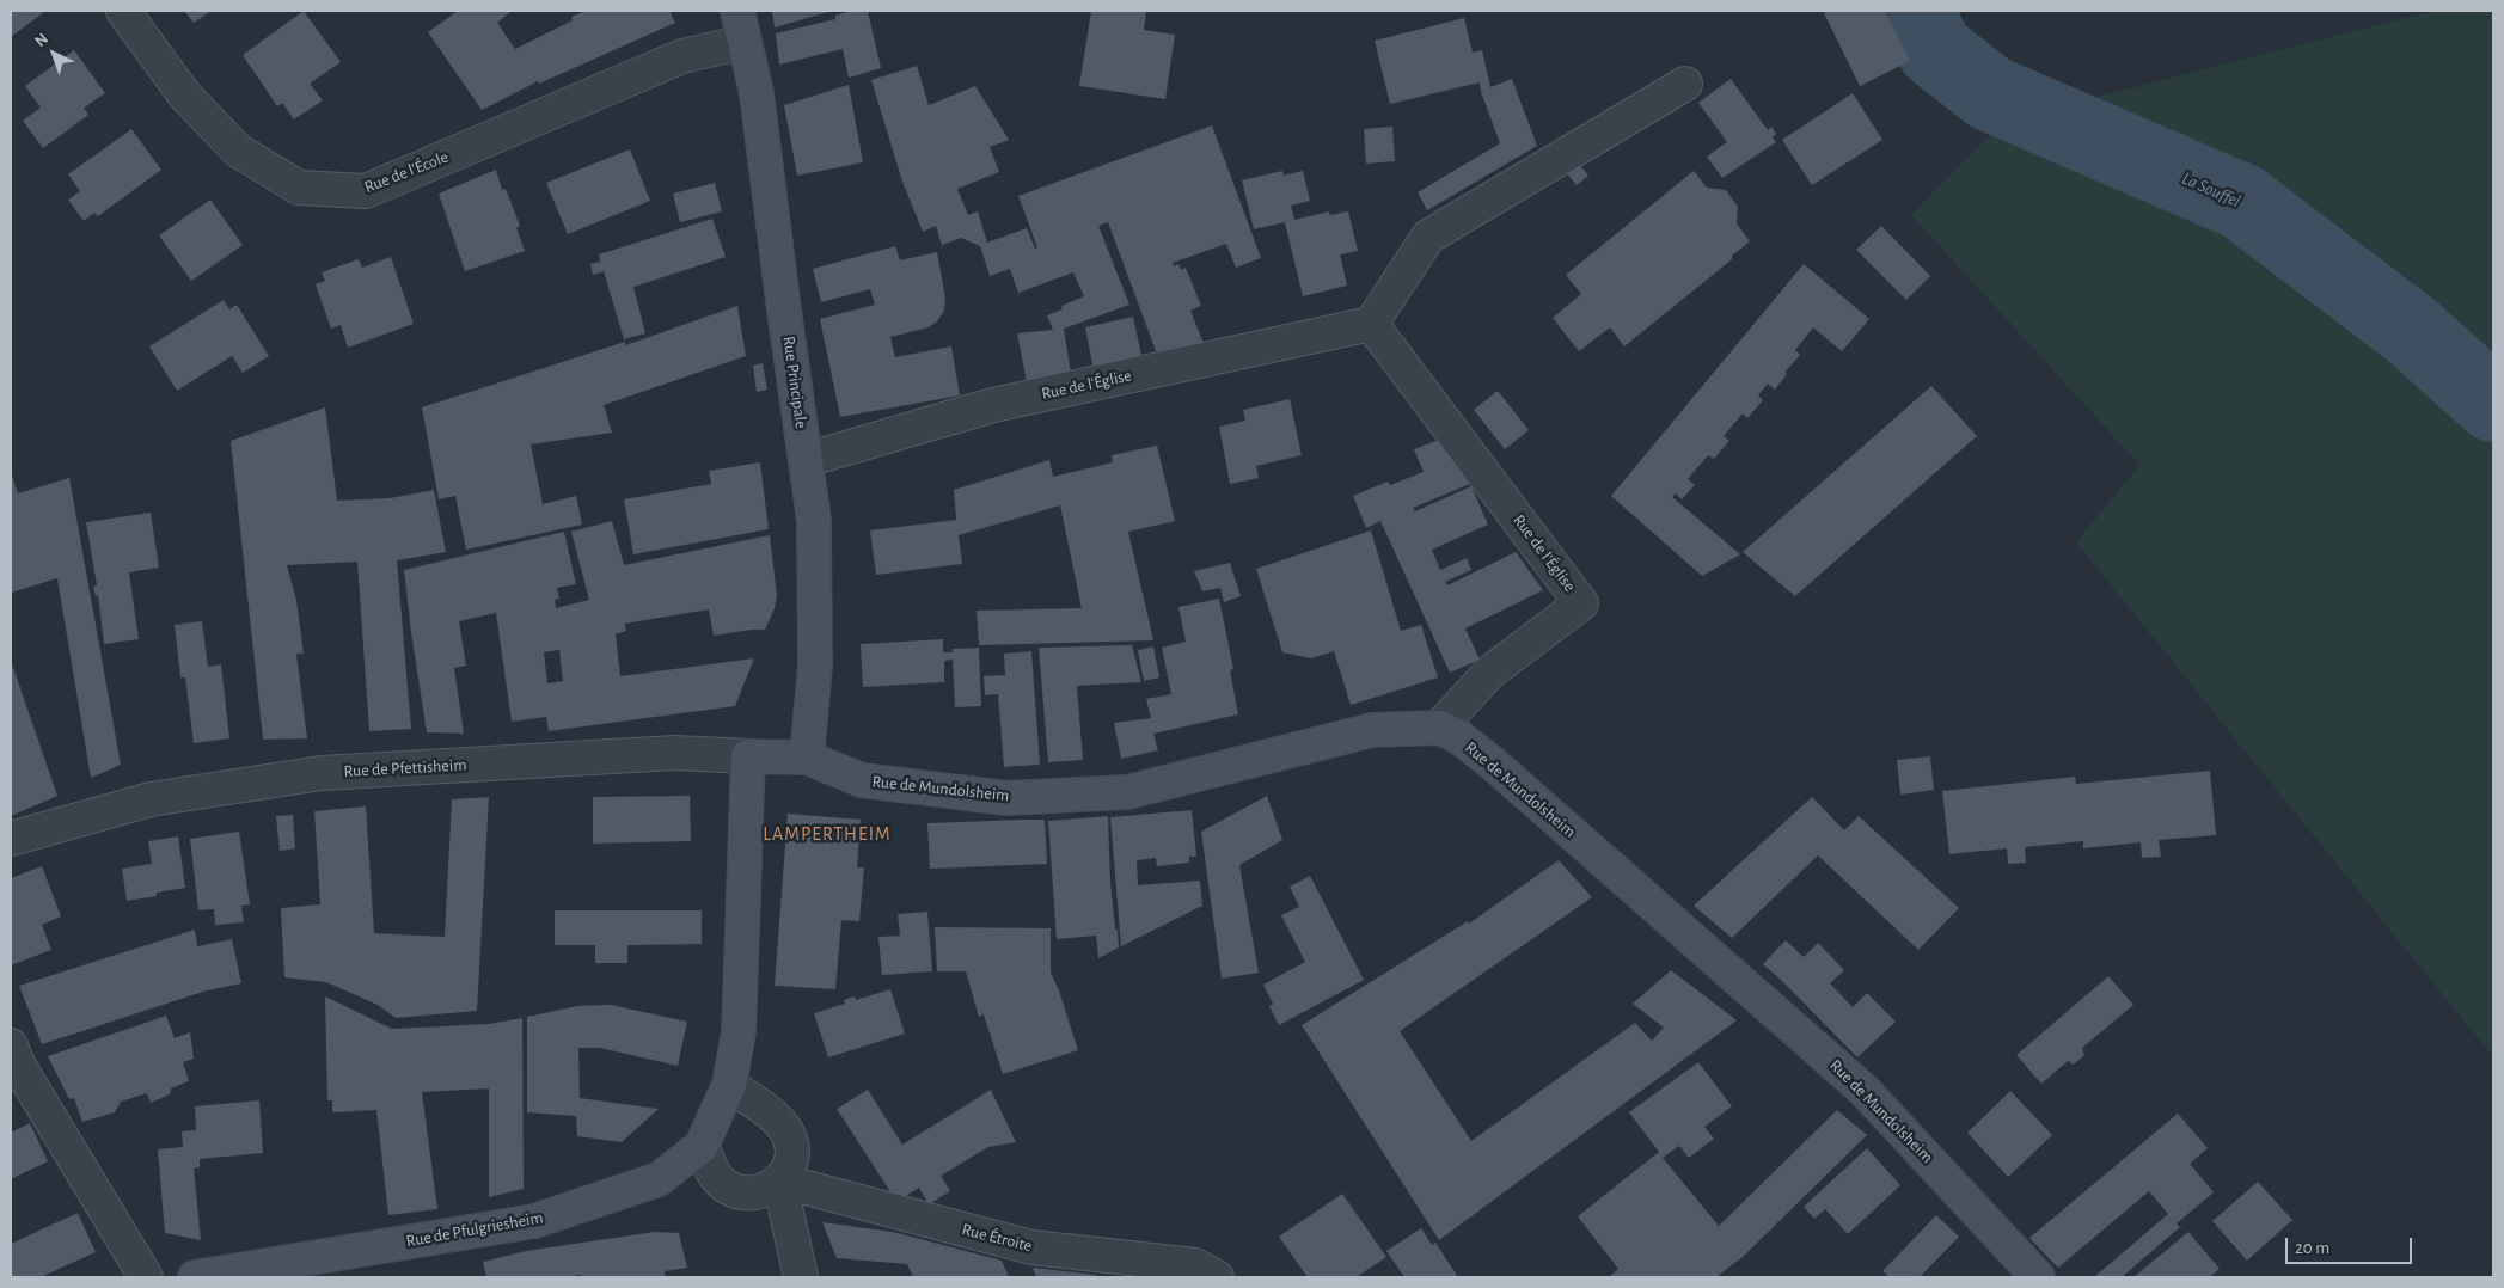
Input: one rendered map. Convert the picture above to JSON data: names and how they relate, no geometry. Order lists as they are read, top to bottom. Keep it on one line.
{"streets":{"main road":["Rue Principale","Rue de Pfettisheim","Rue de Mundolsheim","Rue de Pfulgriesheim"],"street":["Rue de l'École","Rue de l'Église","Rue Étroite"]},"crossings":[["Rue de l'École","Rue Principale"],["Rue Principale","Rue de l'Église"],["Rue Principale","Rue de Pfettisheim"],["Rue Principale","Rue de Mundolsheim"],["Rue de l'Église","Rue de Mundolsheim"],["Rue de Pfettisheim","Rue de Mundolsheim"],["Rue de Pfettisheim","Rue de Pfulgriesheim"],["Rue de Pfulgriesheim","Rue Étroite"]],"districts":["LAMPERTHEIM"],"water":["La Souffel"],"scale_bar":"20 m","north":"top left"}
